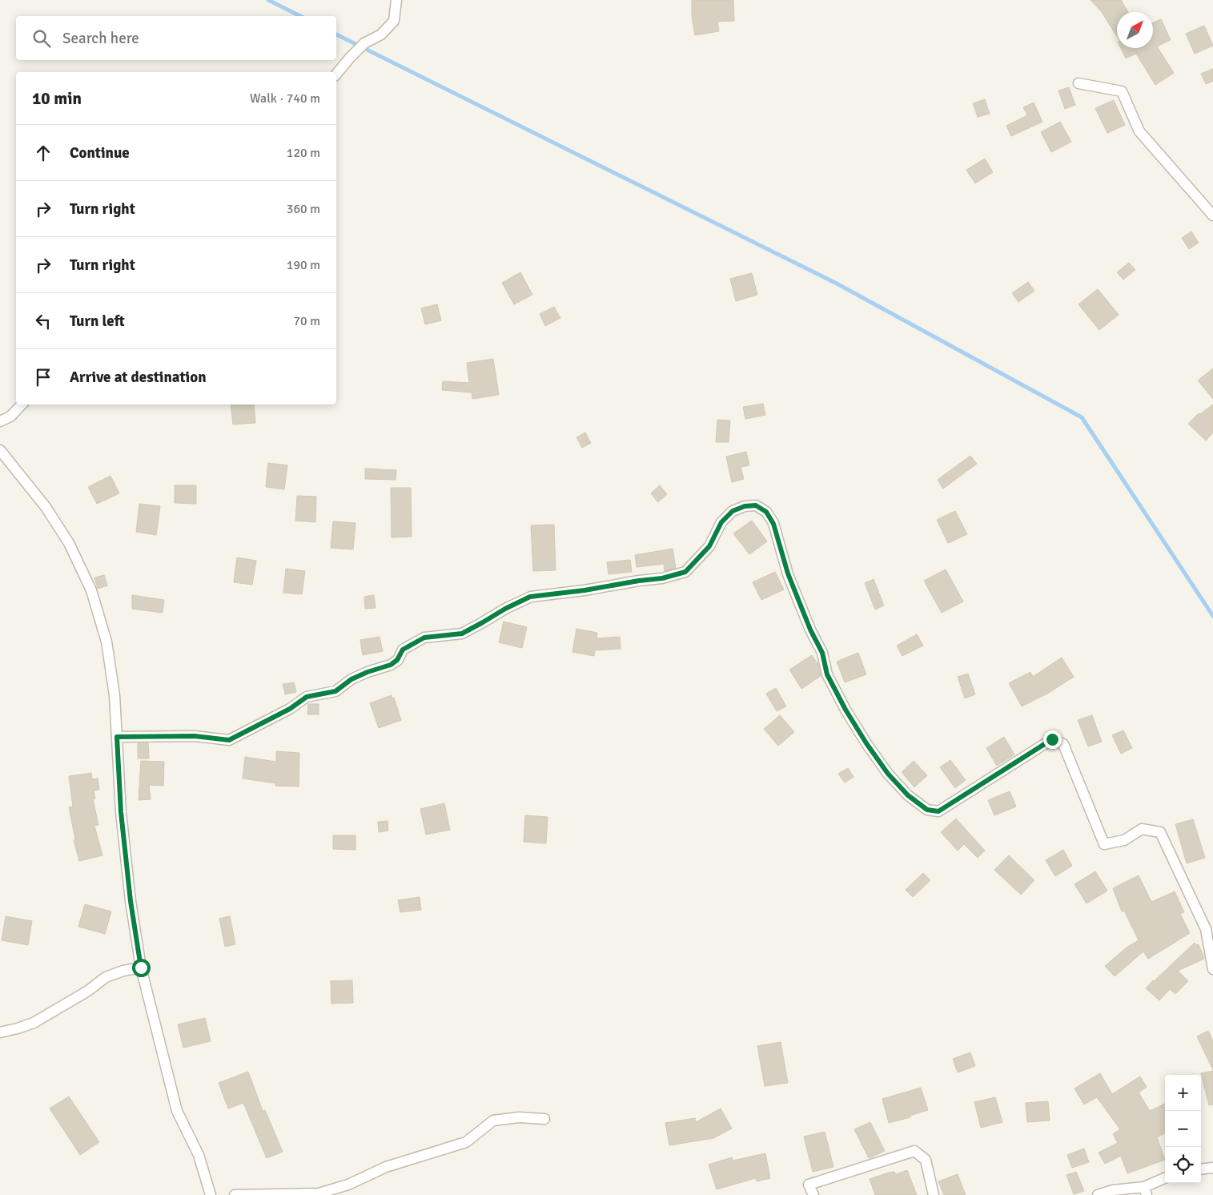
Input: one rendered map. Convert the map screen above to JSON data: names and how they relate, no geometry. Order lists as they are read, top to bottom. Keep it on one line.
{"north":"top right","page":{"search":"Search here","heading":["10 min","Walk · 740 m"],"list":[["Continue","120 m"],["Turn right","360 m"],["Turn right","190 m"],["Turn left","70 m"],"Arrive at destination"],"map_buttons":["+","−"]}}
